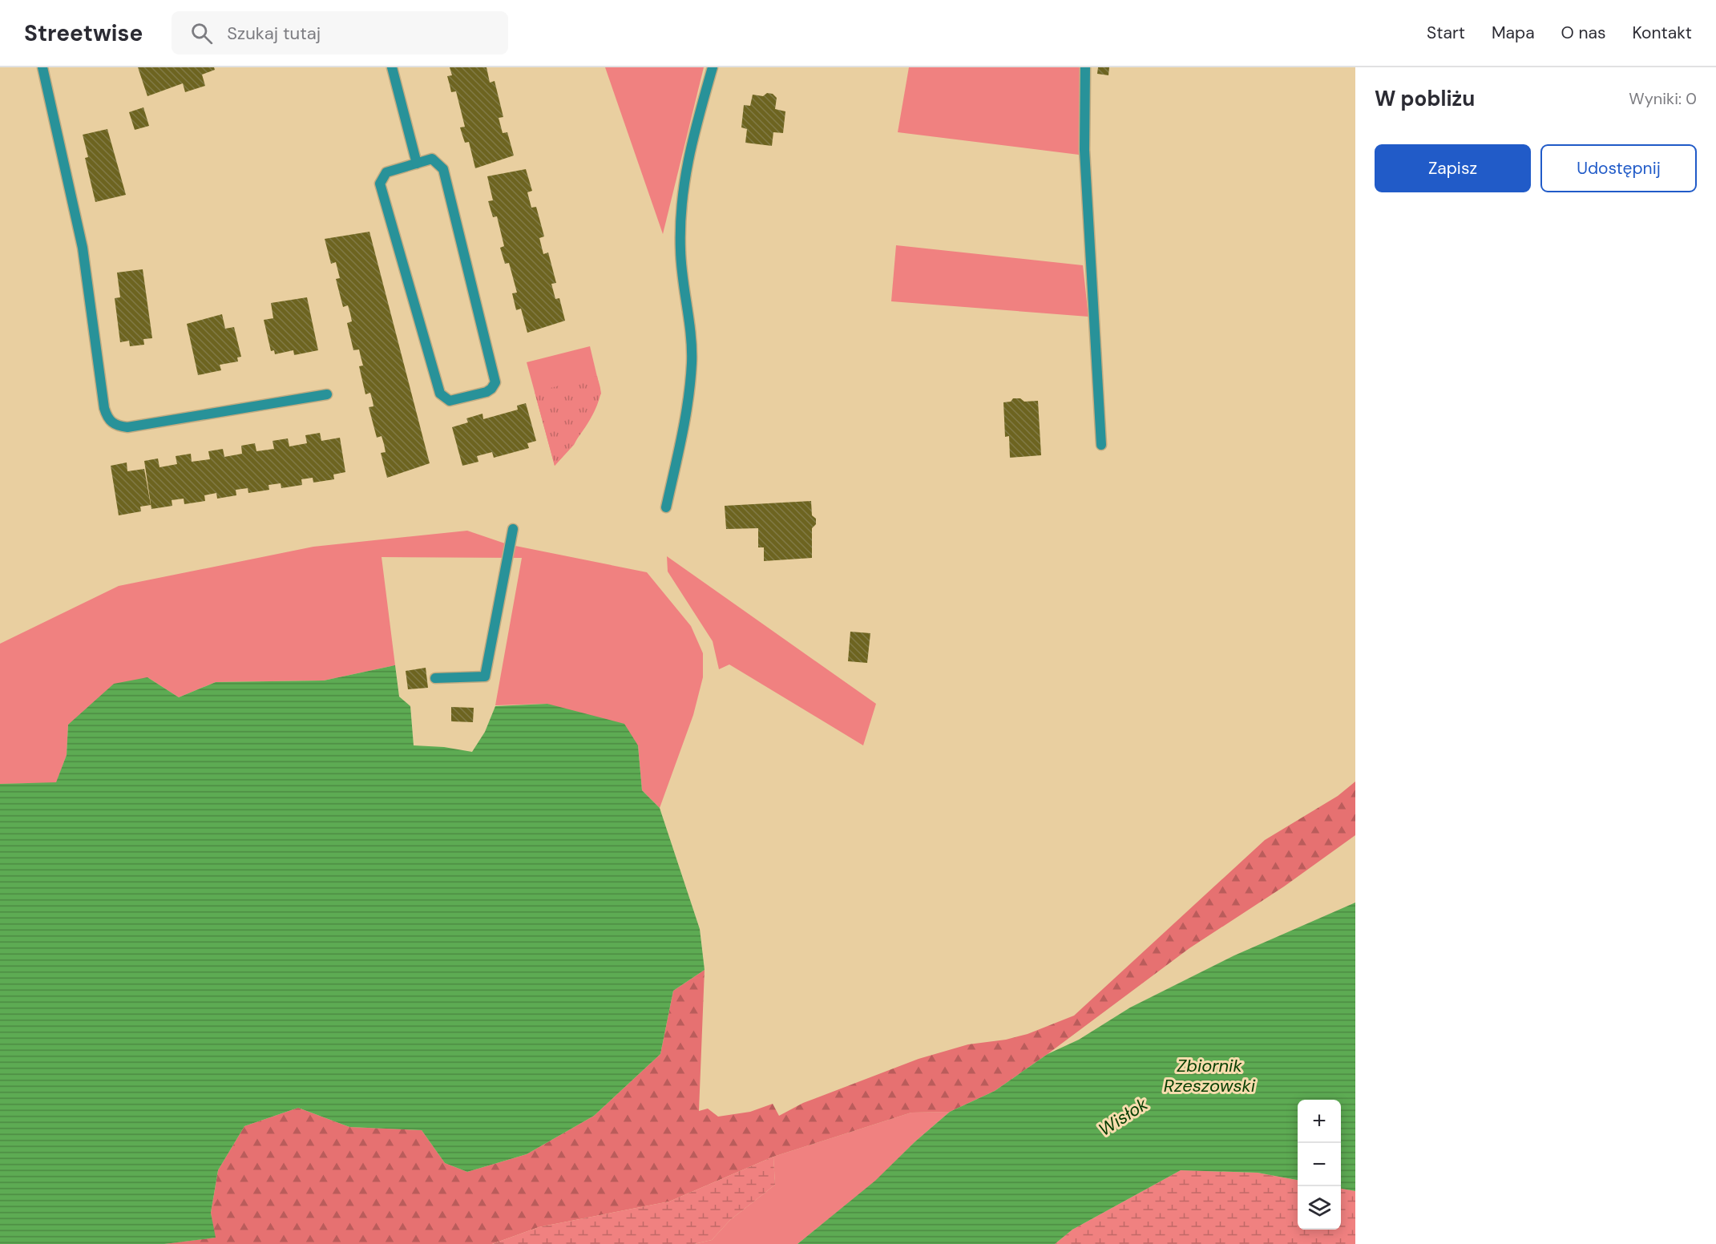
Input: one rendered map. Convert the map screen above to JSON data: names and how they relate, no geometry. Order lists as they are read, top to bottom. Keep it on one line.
{"water":["Zbiornik Rzeszowski","Wisłok"],"page":{"header":"Streetwise","search":"Szukaj tutaj","nav":["Start","Mapa","O nas","Kontakt"],"heading":["W pobliżu","Wyniki: 0"],"buttons":["Zapisz","Udostępnij"],"map_buttons":["+","−"]}}
